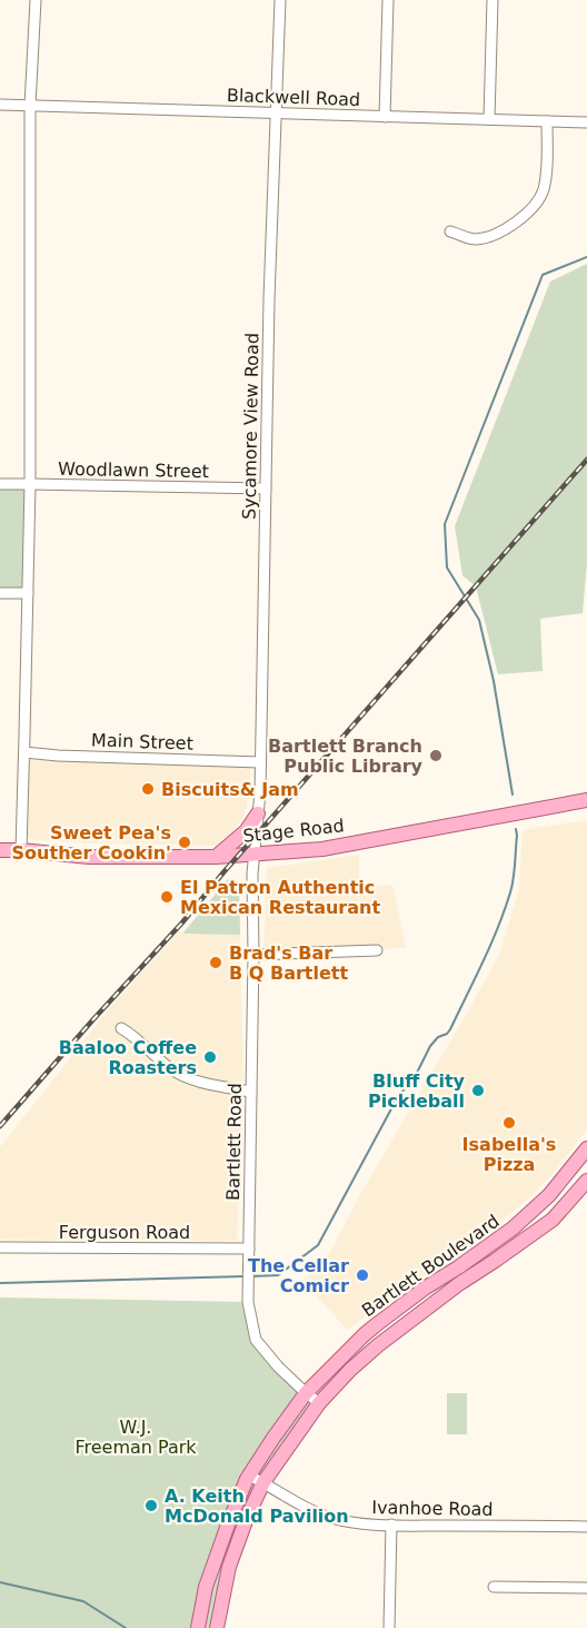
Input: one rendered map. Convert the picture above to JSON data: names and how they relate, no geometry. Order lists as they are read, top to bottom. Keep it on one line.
{"streets":{"main road":["Stage Road","Bartlett Boulevard"],"street":["Blackwell Road","Sycamore View Road","Woodlawn Street","Main Street","Bartlett Road","Ferguson Road","Ivanhoe Road"]},"crossings":[["Blackwell Road","Sycamore View Road"],["Sycamore View Road","Woodlawn Street"],["Sycamore View Road","Main Street"],["Sycamore View Road","Stage Road"],["Sycamore View Road","Bartlett Road"],["Stage Road","Bartlett Road"],["Bartlett Road","Ferguson Road"],["Bartlett Road","Bartlett Boulevard"],["Bartlett Boulevard","Ivanhoe Road"]],"parks":["W.J. Freeman Park"],"places":["Bartlett Branch Public Library","Biscuits& Jam","Sweet Pea's Souther Cookin'","El Patron Authentic Mexican Restaurant","Brad's Bar B Q Bartlett","Baaloo Coffee Roasters","Bluff City Pickleball","Isabella's Pizza","The Cellar Comicr","A. Keith McDonald Pavilion"]}
